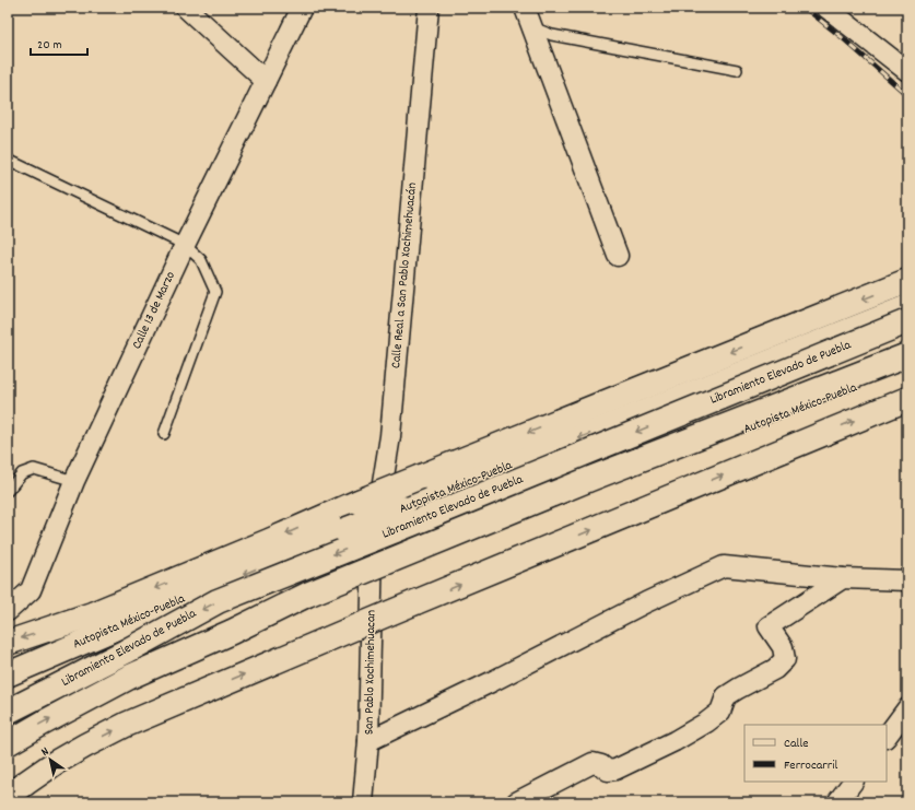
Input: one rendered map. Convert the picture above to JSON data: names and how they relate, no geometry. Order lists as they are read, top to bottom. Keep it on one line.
{"streets":{"main road":["Libramiento Elevado de Puebla","Autopista México-Puebla"],"street":["Calle Real a San Pablo Xochimehuacán","Calle 13 de Marzo","San Pablo Xochimehuacan"]},"crossings":[["Calle Real a San Pablo Xochimehuacán","San Pablo Xochimehuacan"]],"legend":["Calle","Ferrocarril"],"scale_bar":"20 m","north":"top left"}
